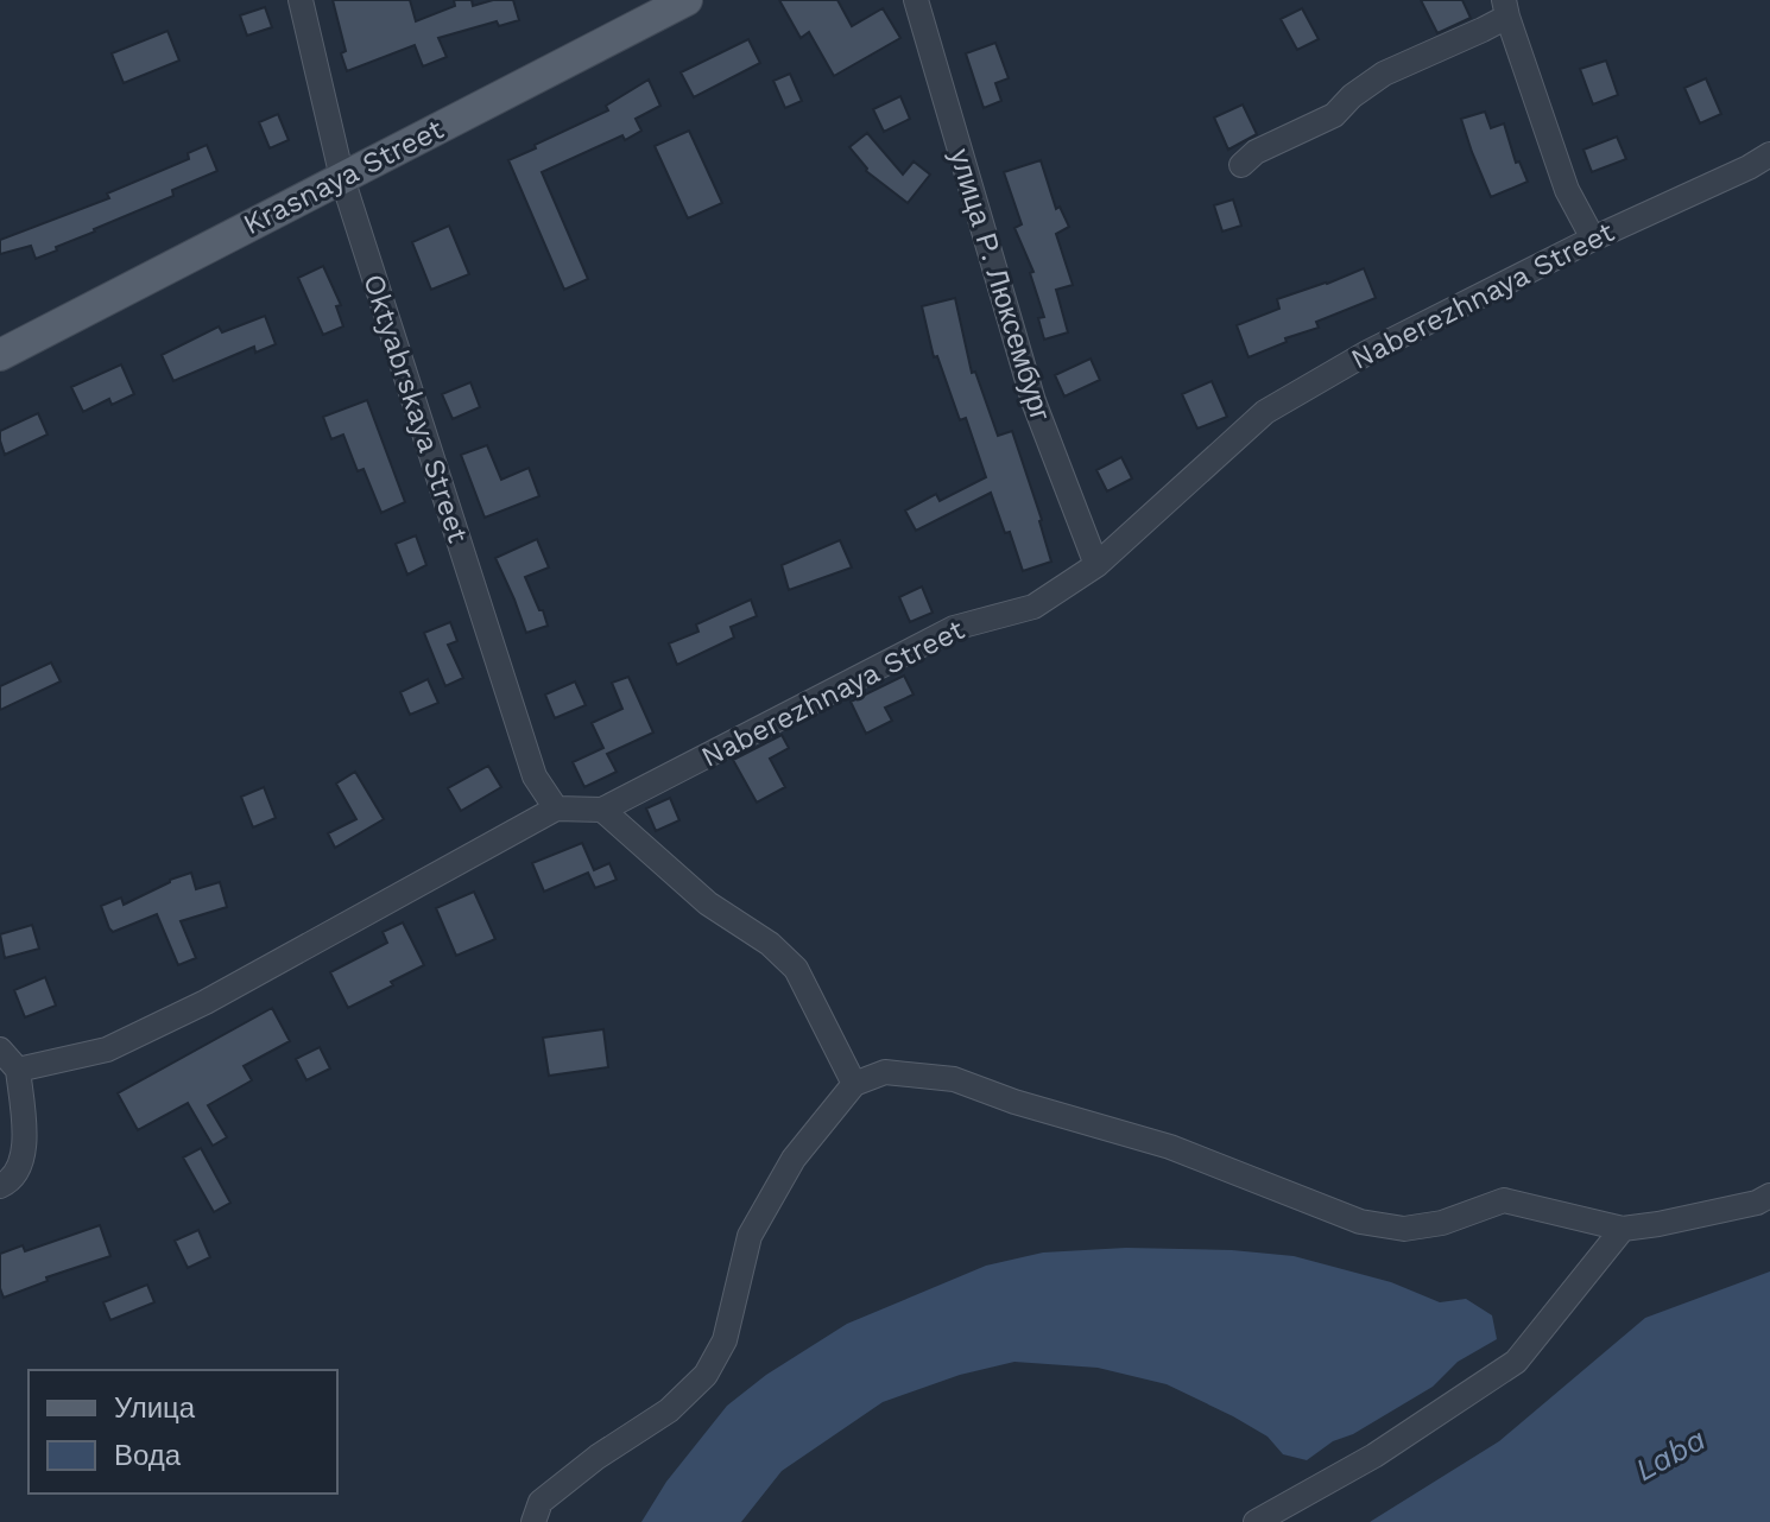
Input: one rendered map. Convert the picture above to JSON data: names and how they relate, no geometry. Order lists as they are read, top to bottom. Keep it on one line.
{"streets":{"main road":["Krasnaya Street"],"street":["улица Р. Люксембург","Naberezhnaya Street","Oktyabrskaya Street"]},"crossings":[["Krasnaya Street","Oktyabrskaya Street"],["улица Р. Люксембург","Naberezhnaya Street"],["Naberezhnaya Street","Oktyabrskaya Street"]],"water":["Laba"],"legend":["Улица","Вода"]}
